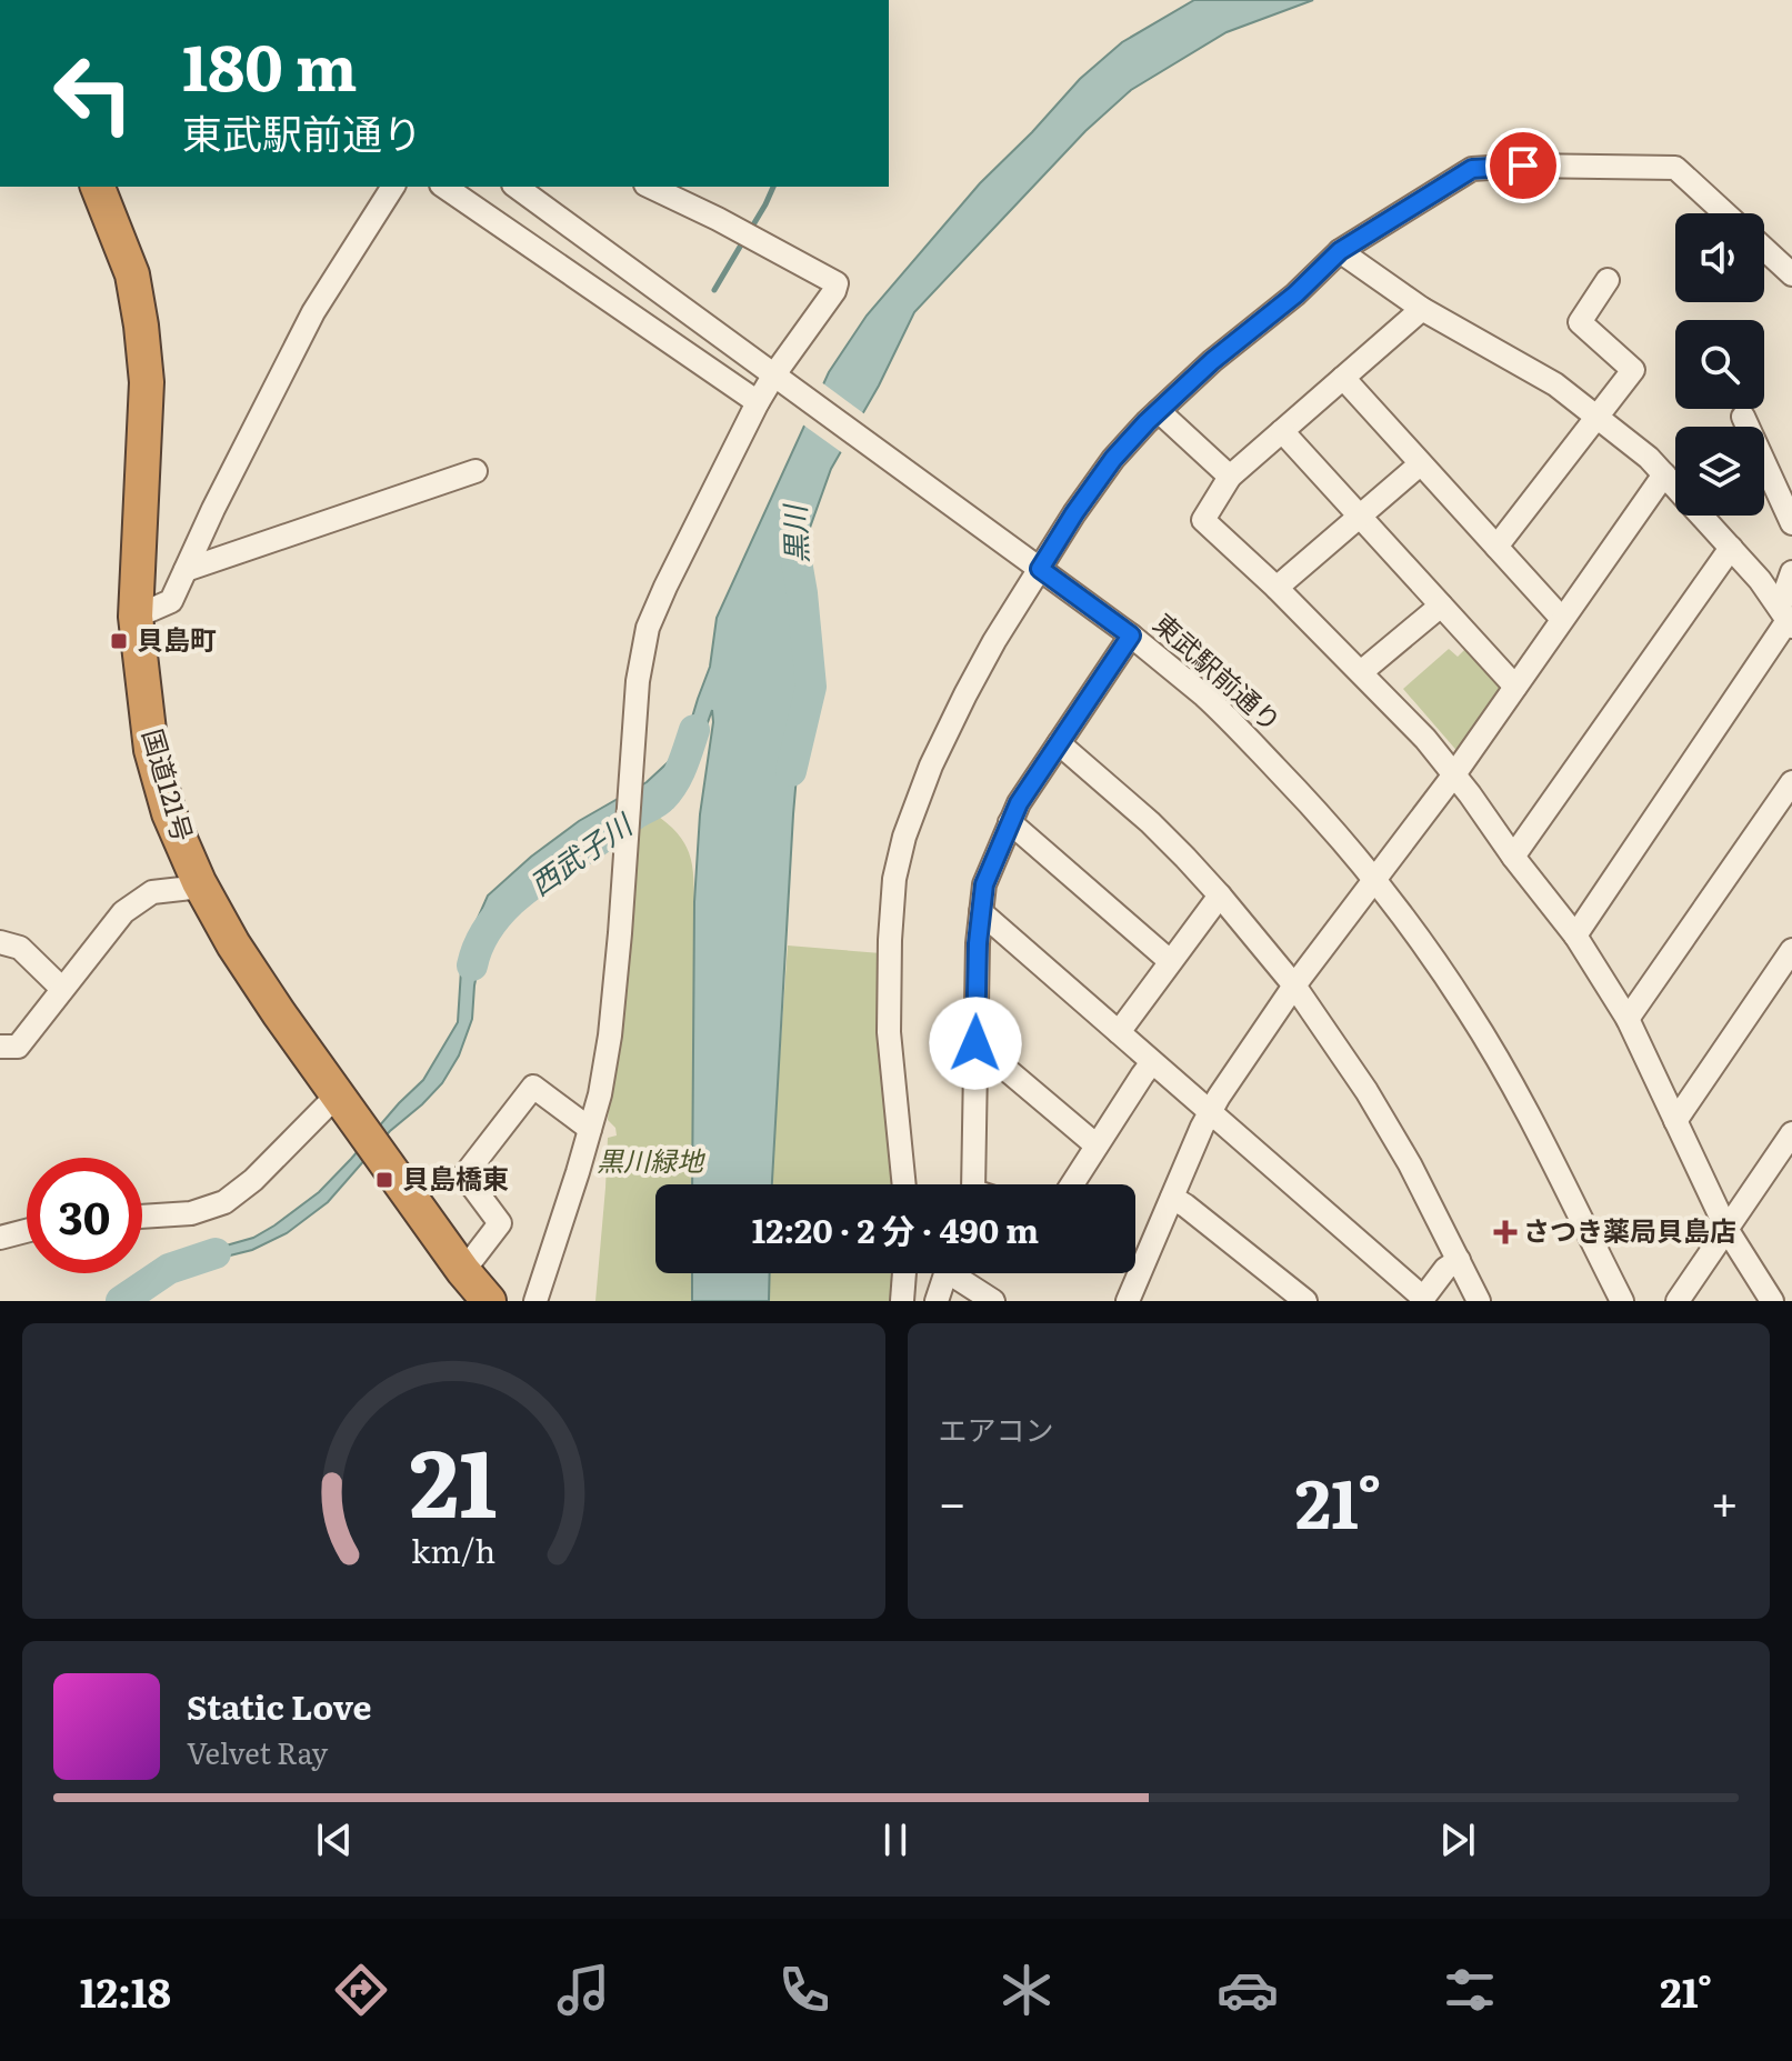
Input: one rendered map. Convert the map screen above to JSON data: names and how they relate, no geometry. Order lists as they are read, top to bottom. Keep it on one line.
{"streets":{"highway":["国道121号"],"street":["東武駅前通り"]},"water":["黒川","西武子川"],"parks":["黒川緑地"],"places":{"transit":["貝島町","貝島橋東"],"health":["さつき薬局貝島店"]},"page":{"turn":["180 m","東武駅前通り"],"limit":"30","trip":"12:20 · 2 分 · 490 m","tile":"エアコン","heat":["−","21°","+"],"song":["Static Love","Velvet Ray"],"tabs":["12:18","21°"],"gauge":["21","km/h"]}}
